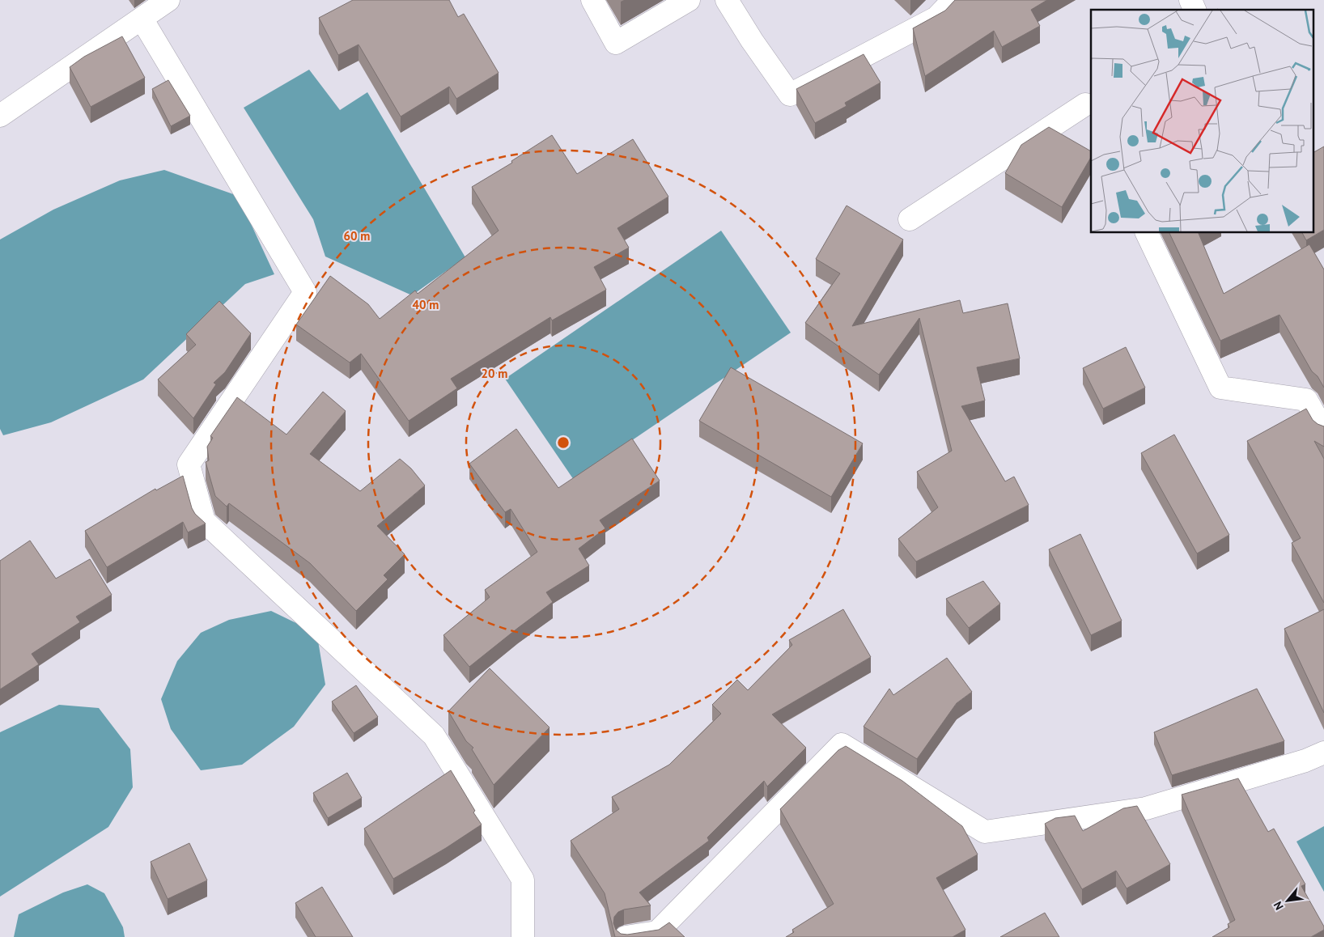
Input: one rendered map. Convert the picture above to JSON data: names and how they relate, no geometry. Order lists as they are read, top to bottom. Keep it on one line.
{"north":"bottom left","rings":["60 m","40 m","20 m"]}
